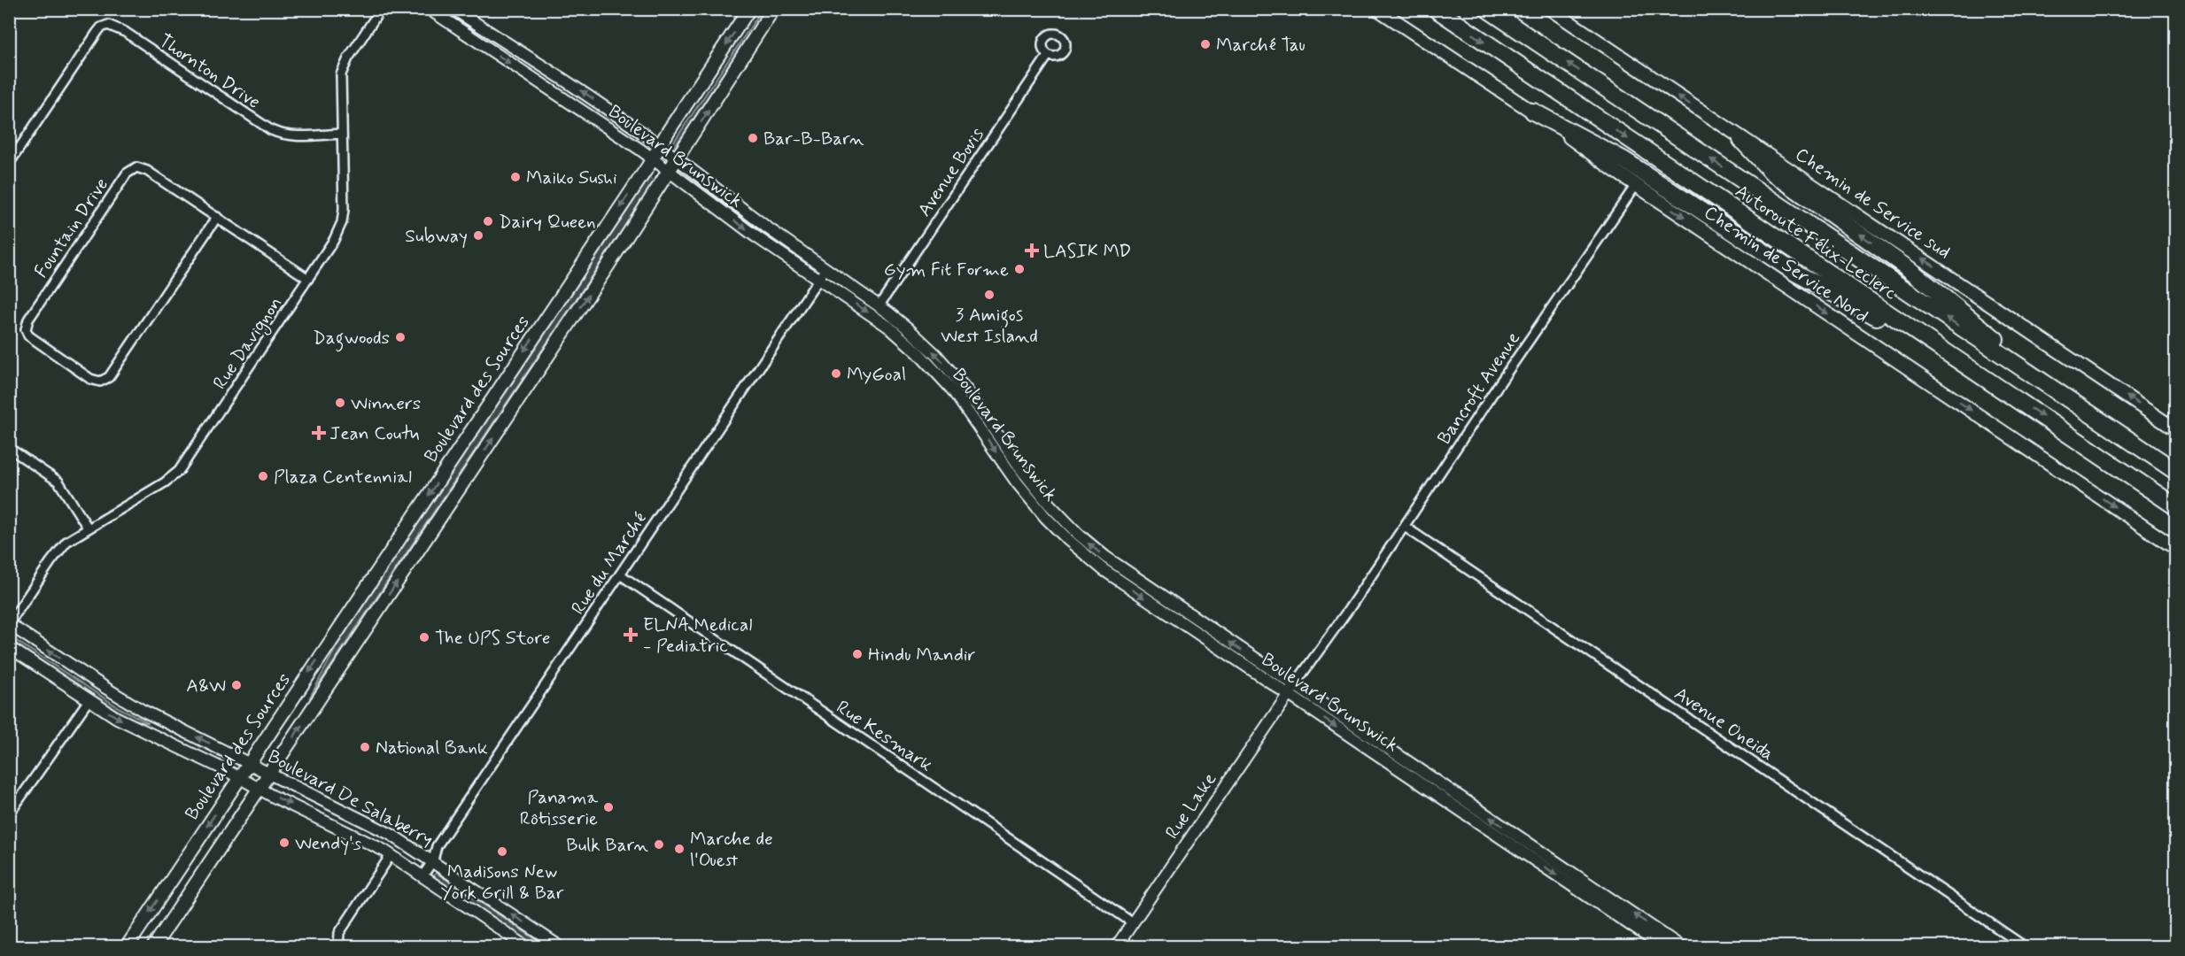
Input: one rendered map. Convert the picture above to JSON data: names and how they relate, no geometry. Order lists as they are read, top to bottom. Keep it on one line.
{"streets":{"highway":["Autoroute Félix-Leclerc"],"main road":["Chemin de Service sud","Chemin de Service Nord","Boulevard des Sources"],"street":["Thornton Drive","Boulevard Brunswick","Avenue Bovis","Fountain Drive","Rue Davignon","Bancroft Avenue","Rue du Marché","Avenue Oneida","Rue Kesmark","Boulevard De Salaberry","Rue Lake"]},"crossings":[["Thornton Drive","Rue Davignon"],["Boulevard Brunswick","Avenue Bovis"],["Boulevard Brunswick","Bancroft Avenue"],["Boulevard Brunswick","Boulevard des Sources"],["Boulevard Brunswick","Rue du Marché"],["Boulevard Brunswick","Rue Lake"],["Fountain Drive","Rue Davignon"],["Chemin de Service Nord","Bancroft Avenue"],["Rue Davignon","Boulevard De Salaberry"],["Bancroft Avenue","Avenue Oneida"],["Bancroft Avenue","Rue Lake"],["Boulevard des Sources","Boulevard De Salaberry"],["Rue du Marché","Rue Kesmark"],["Rue du Marché","Boulevard De Salaberry"],["Rue Kesmark","Rue Lake"]],"one_way":["Chemin de Service sud","Chemin de Service Nord"],"places":{"other":["Marché Tau","Bar-B-Barn","Maiko Sushi","Dairy Queen","Subway","Gym Fit Forme","3 Amigos West Island","Dagwoods","MyGoal","Winners","Plaza Centennial","The UPS Store","Hindu Mandir","A&W","National Bank","Panama Rôtisserie","Wendy's","Bulk Barn","Marche de l'Ouest","Madisons New York Grill & Bar"],"health":["LASIK MD","Jean Coutu","ELNA Medical - Pediatric"]}}
